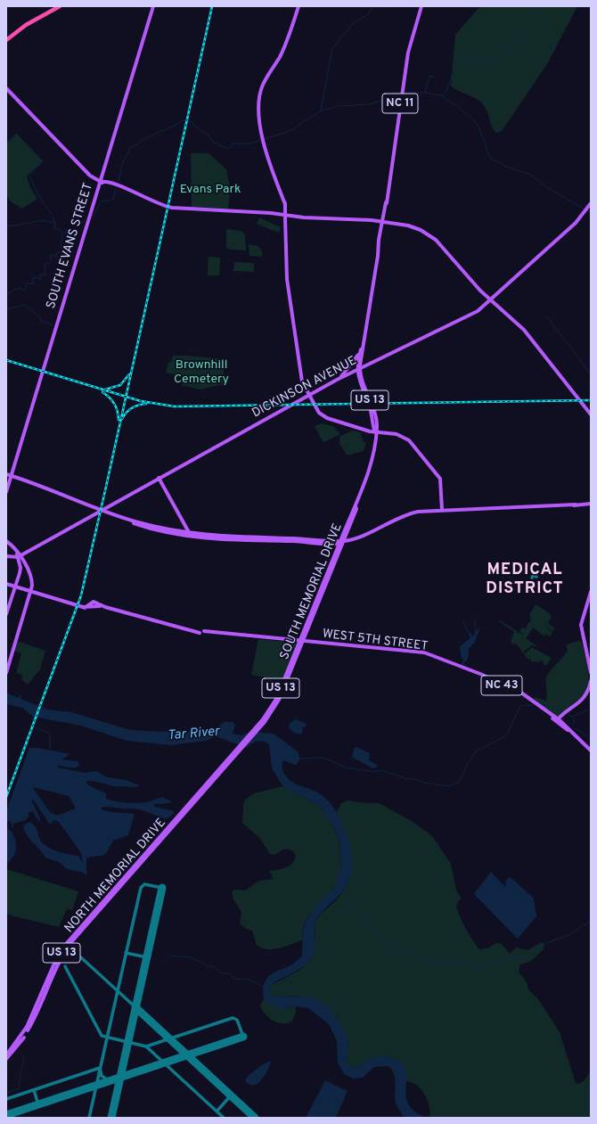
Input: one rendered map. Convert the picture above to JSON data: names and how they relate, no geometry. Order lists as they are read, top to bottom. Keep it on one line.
{"streets":{"main road":["NC 11","SOUTH EVANS STREET","DICKINSON AVENUE","US 13","SOUTH MEMORIAL DRIVE","WEST 5TH STREET","NC 43","NORTH MEMORIAL DRIVE"]},"crossings":[["DICKINSON AVENUE","SOUTH MEMORIAL DRIVE"],["SOUTH MEMORIAL DRIVE","WEST 5TH STREET"],["SOUTH MEMORIAL DRIVE","NORTH MEMORIAL DRIVE"]],"districts":["MEDICAL DISTRICT"],"water":["Tar River"],"parks":["Evans Park","Brownhill Cemetery"]}
